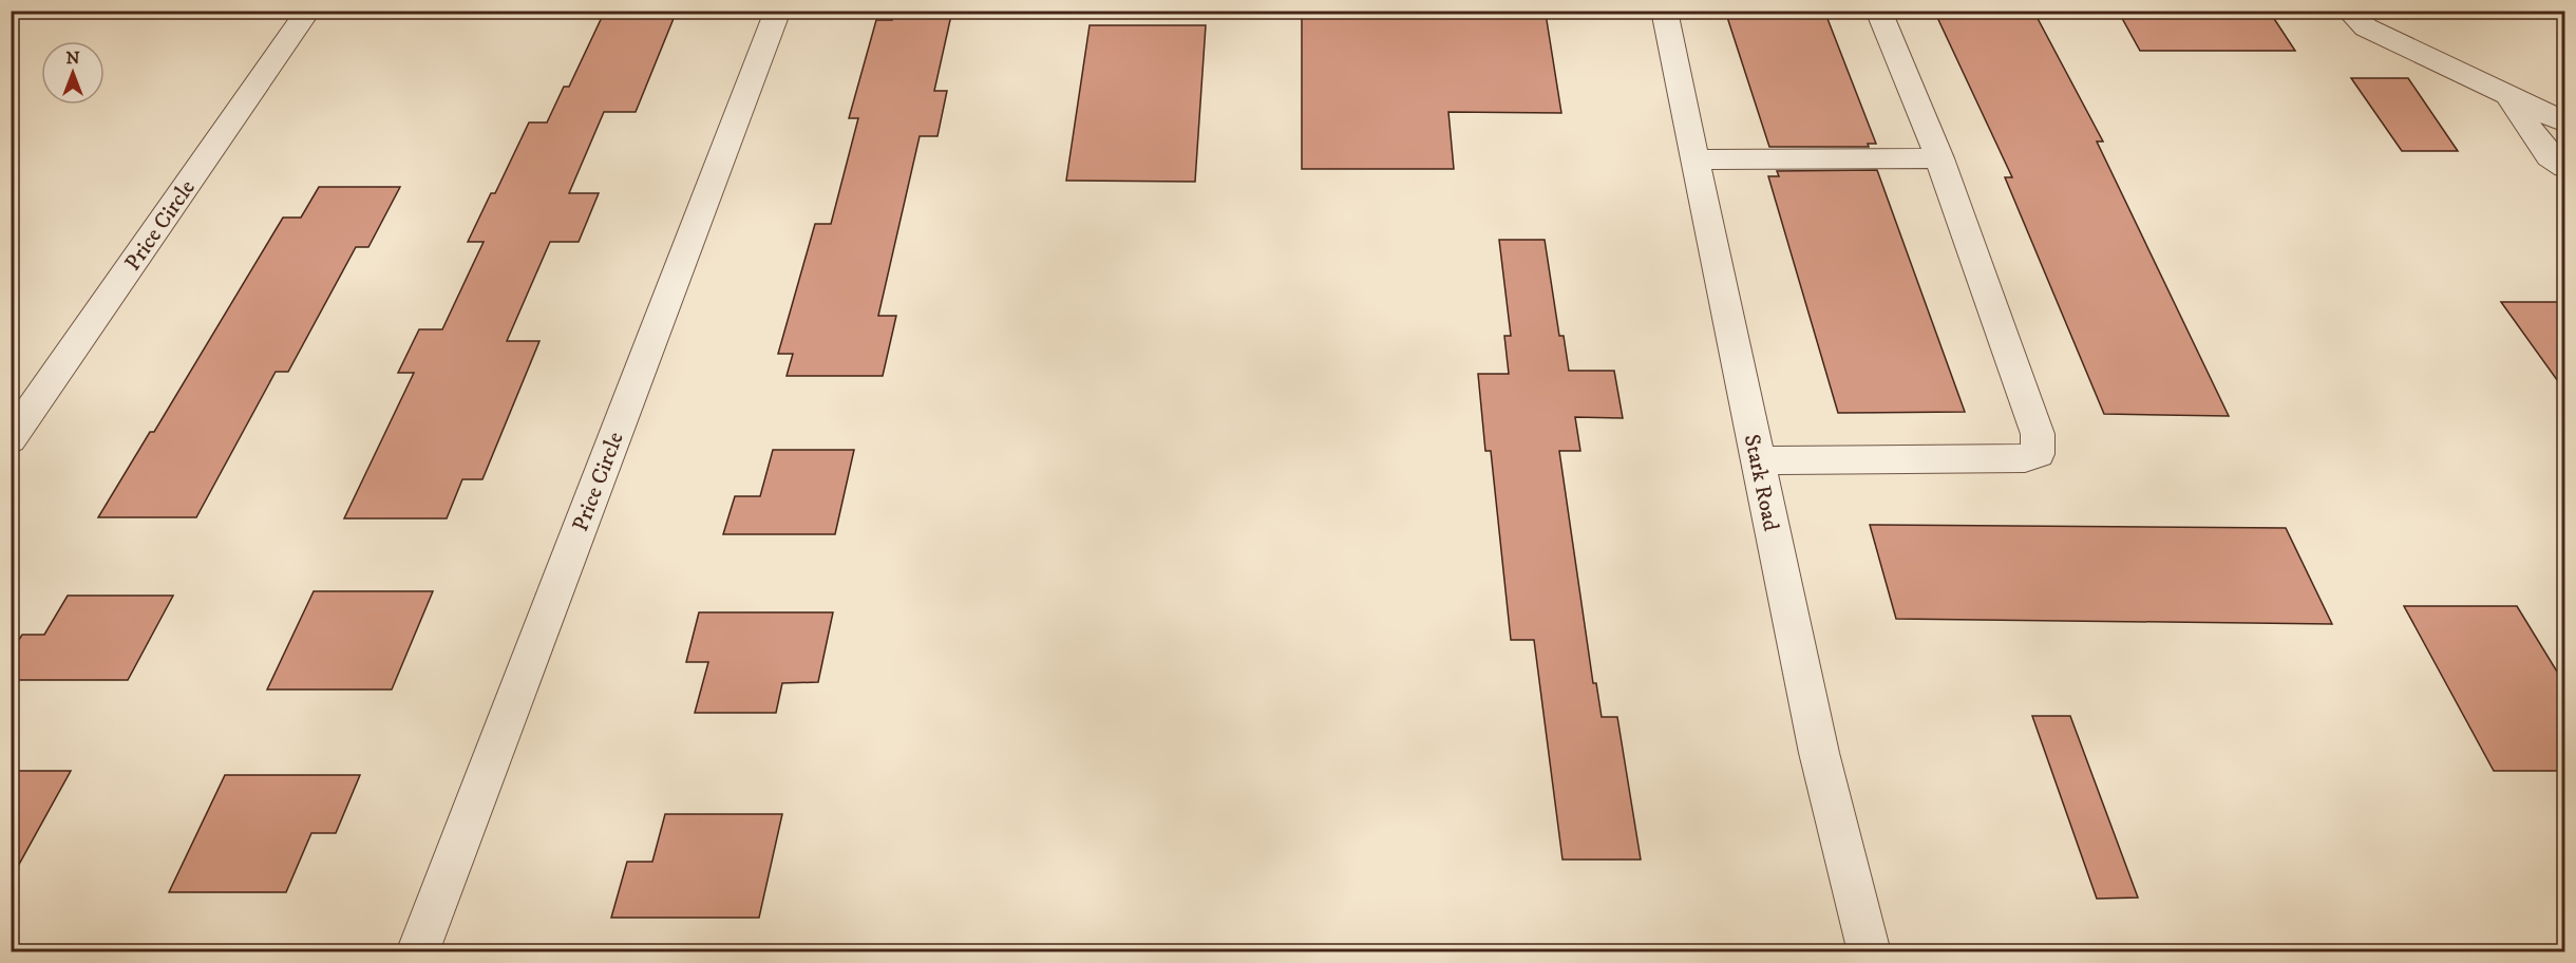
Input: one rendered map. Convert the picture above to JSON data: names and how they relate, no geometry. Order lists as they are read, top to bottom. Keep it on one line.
{"streets":{"street":["Price Circle","Stark Road"]},"north":"top"}
